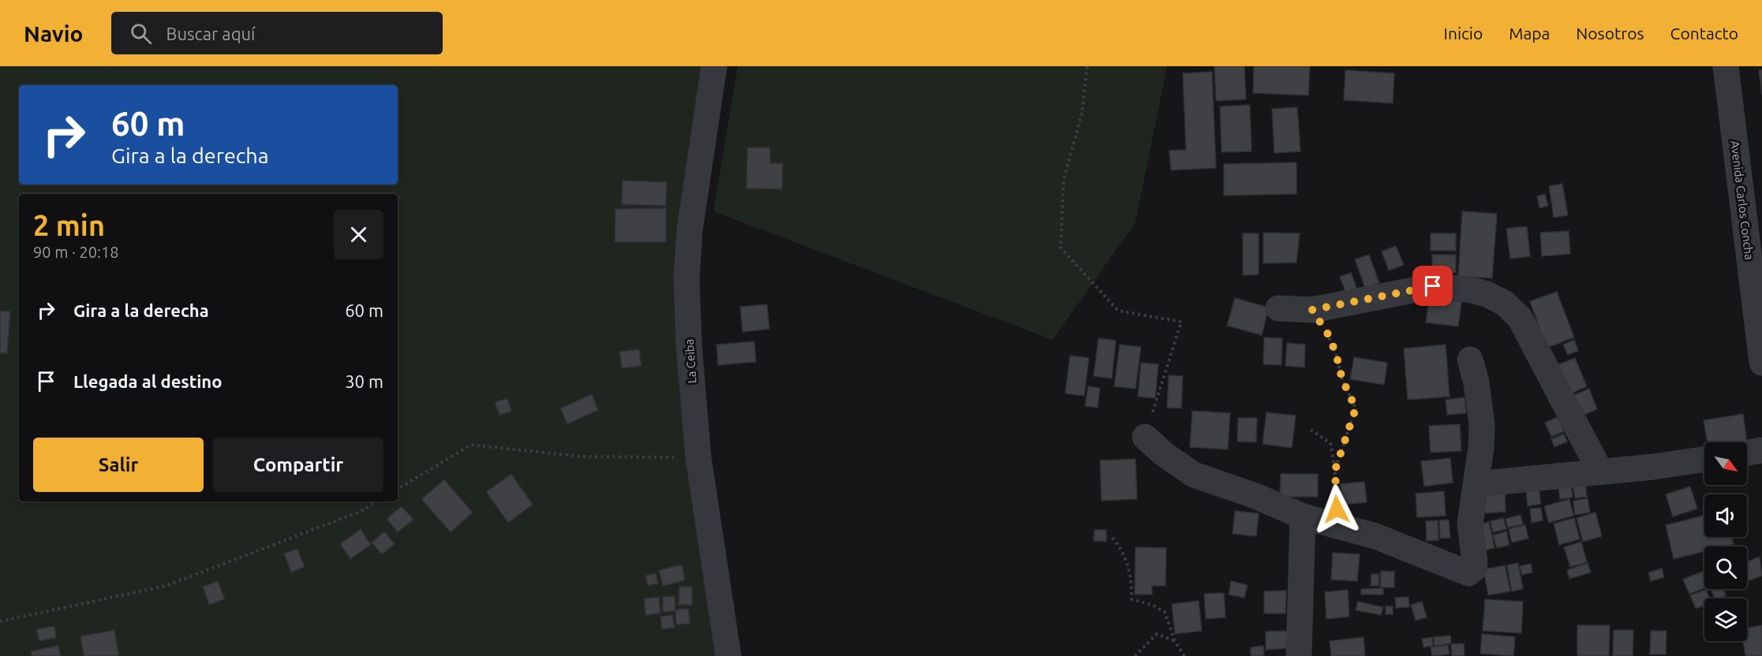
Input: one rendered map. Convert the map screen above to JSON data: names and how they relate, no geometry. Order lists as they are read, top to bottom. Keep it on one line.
{"streets":{"street":["Avenida Carlos Concha","La Ceiba"]},"north":"bottom right","page":{"header":"Navio","search":"Buscar aquí","nav":["Inicio","Mapa","Nosotros","Contacto"],"turn":["60 m","Gira a la derecha"],"heading":["2 min","90 m · 20:18"],"list":[{"name":"Gira a la derecha","value":"60 m"},{"name":"Llegada al destino","value":"30 m"}],"buttons":["Salir","Compartir"]}}
